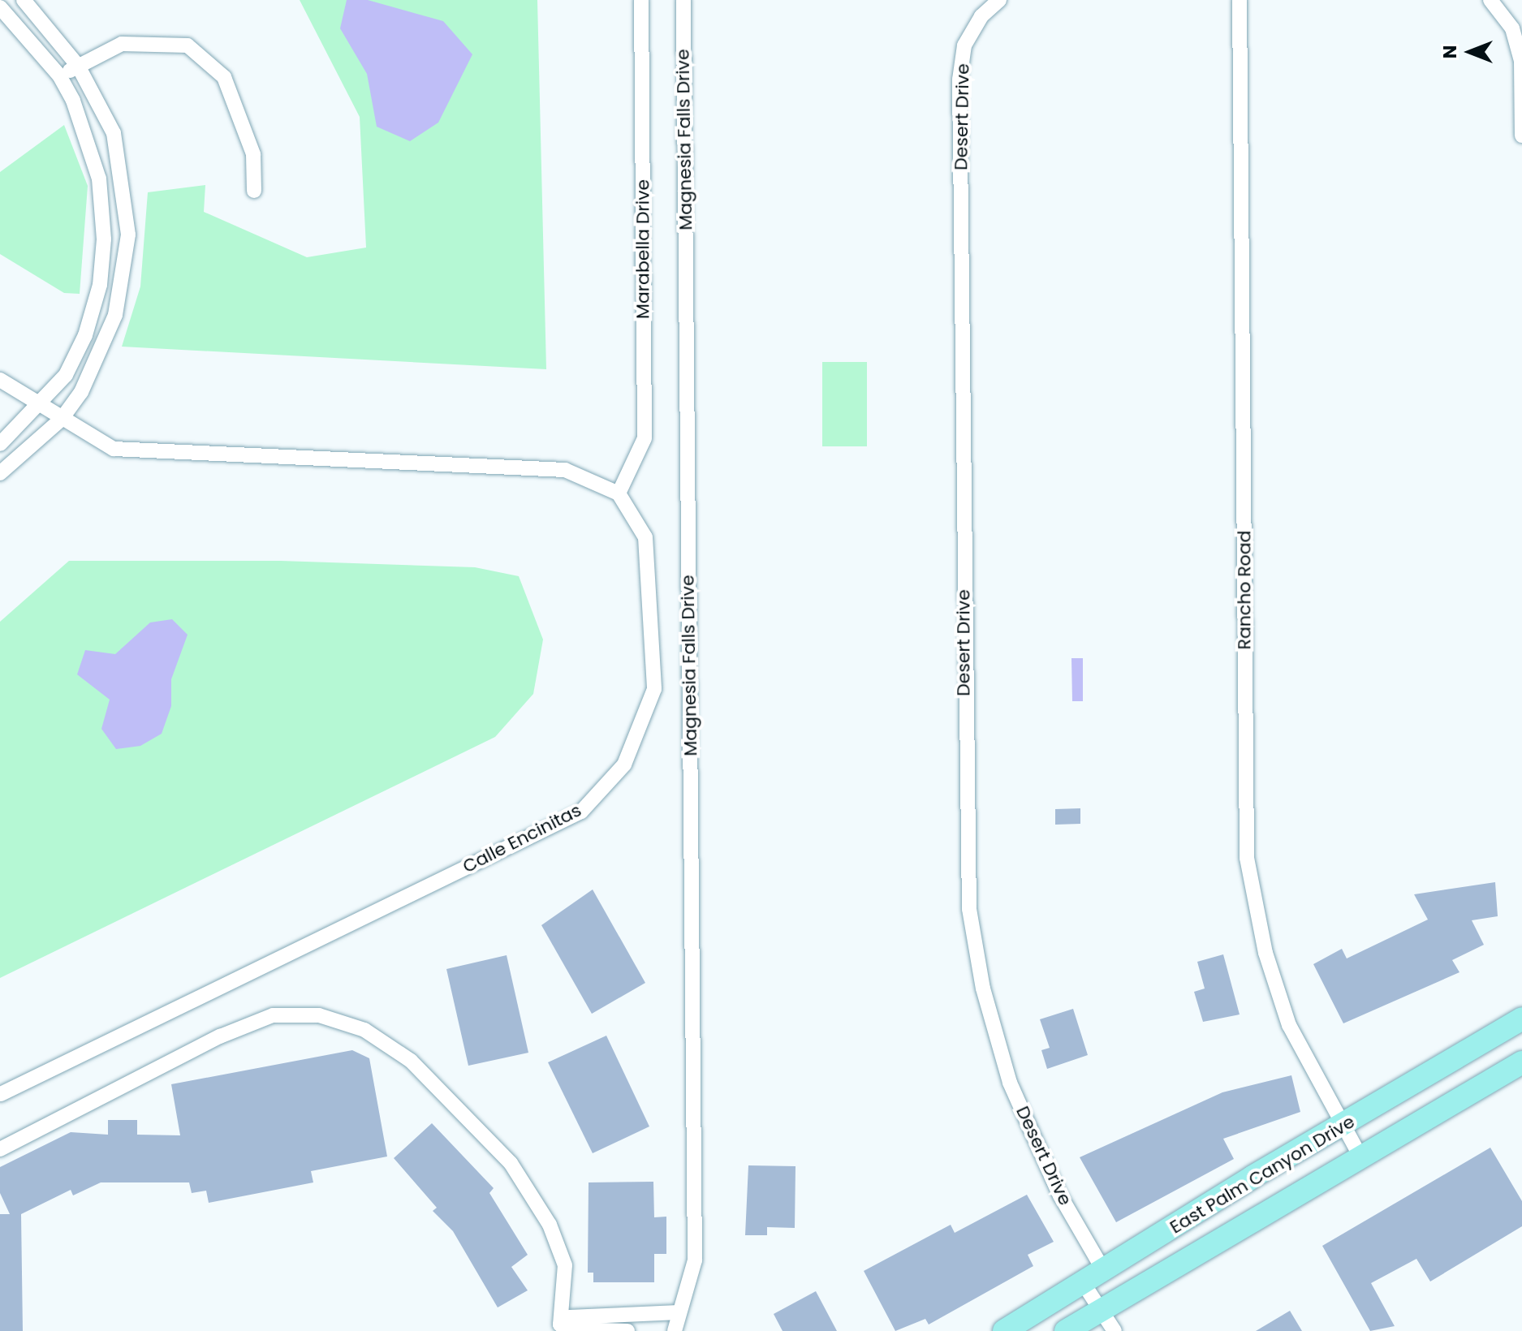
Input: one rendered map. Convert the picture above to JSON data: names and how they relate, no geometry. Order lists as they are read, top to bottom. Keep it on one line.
{"streets":{"main road":["East Palm Canyon Drive"],"street":["Desert Drive","Magnesia Falls Drive","Marabella Drive","Rancho Road","Calle Encinitas"]},"crossings":[["Desert Drive","East Palm Canyon Drive"],["Marabella Drive","Calle Encinitas"],["Rancho Road","East Palm Canyon Drive"]],"north":"left"}
